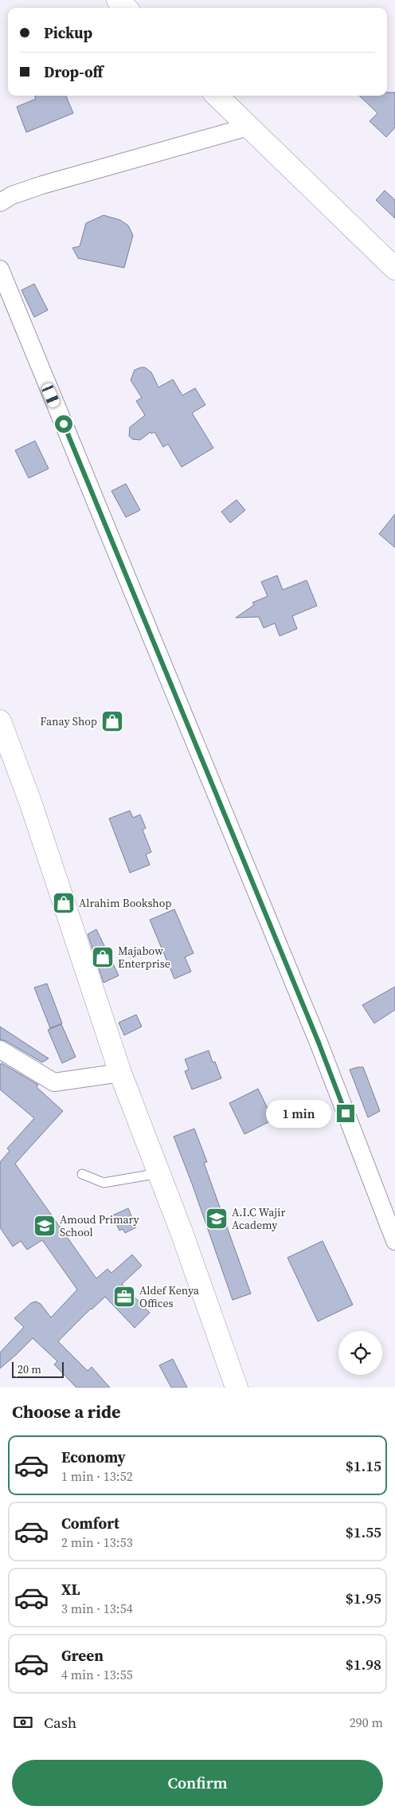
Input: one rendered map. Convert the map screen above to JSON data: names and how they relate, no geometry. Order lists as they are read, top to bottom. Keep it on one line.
{"places":{"shop":["Fanay Shop","Alrahim Bookshop","Majabow Enterprise"],"school or university":["A.I.C Wajir Academy","Amoud Primary School"],"office":["Aldef Kenya Offices"]},"scale_bar":"20 m","page":{"banner":["Pickup","Drop-off"],"bubble":"1 min","scale":"20 m","heading":"Choose a ride","list":[{"name":"Economy","note":"1 min · 13:52","value":"$1.15"},{"name":"Comfort","note":"2 min · 13:53","value":"$1.55"},{"name":"XL","note":"3 min · 13:54","value":"$1.95"},{"name":"Green","note":"4 min · 13:55","value":"$1.98"}],"pay":["Cash","290 m"],"buttons":"Confirm"}}
